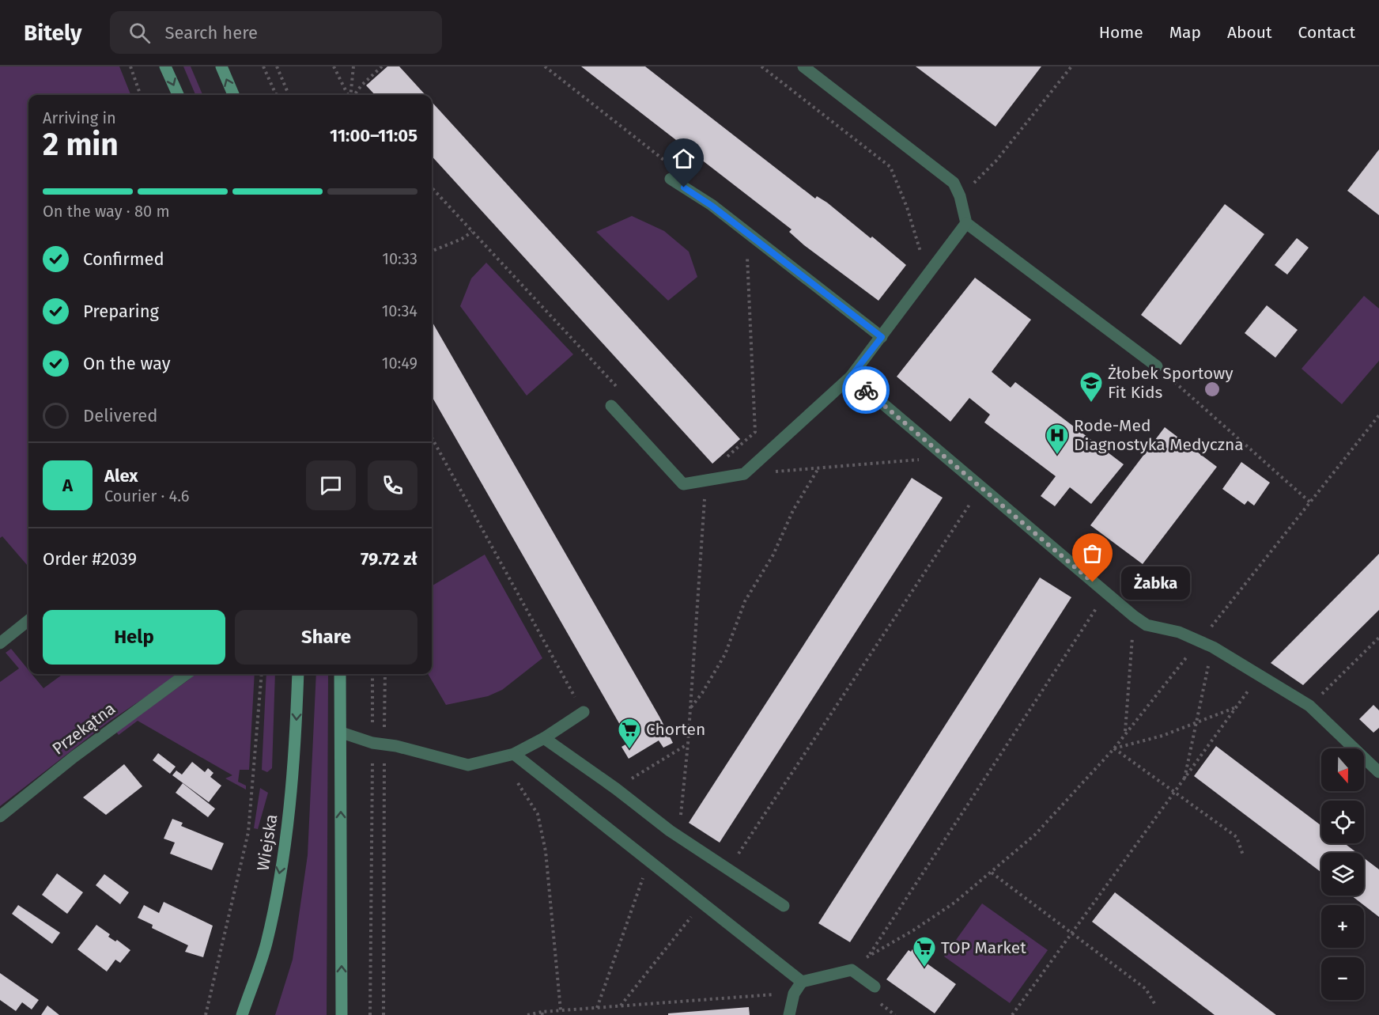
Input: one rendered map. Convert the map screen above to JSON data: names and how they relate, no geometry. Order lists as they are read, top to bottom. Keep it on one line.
{"streets":{"main road":["Wiejska"],"street":["Przekątna"]},"places":{"school or university":["Żłobek Sportowy Fit Kids"],"hospital":["Rode-Med Diagnostyka Medyczna"],"other":["Żabka"],"supermarket":["Chorten","TOP Market"]},"north":"bottom","page":{"header":"Bitely","search":"Search here","nav":["Home","Map","About","Contact"],"heading":["2 min","Arriving in","11:00–11:05"],"panel":["Alex","Courier · 4.6","Order #2039","79.72 zł"],"bar":"On the way · 80 m","list":[["Confirmed","10:33"],["Preparing","10:34"],["On the way","10:49"],"Delivered"],"round":"A","bubble":"Żabka","buttons":["Help","Share"],"map_buttons":["+","−"]}}
